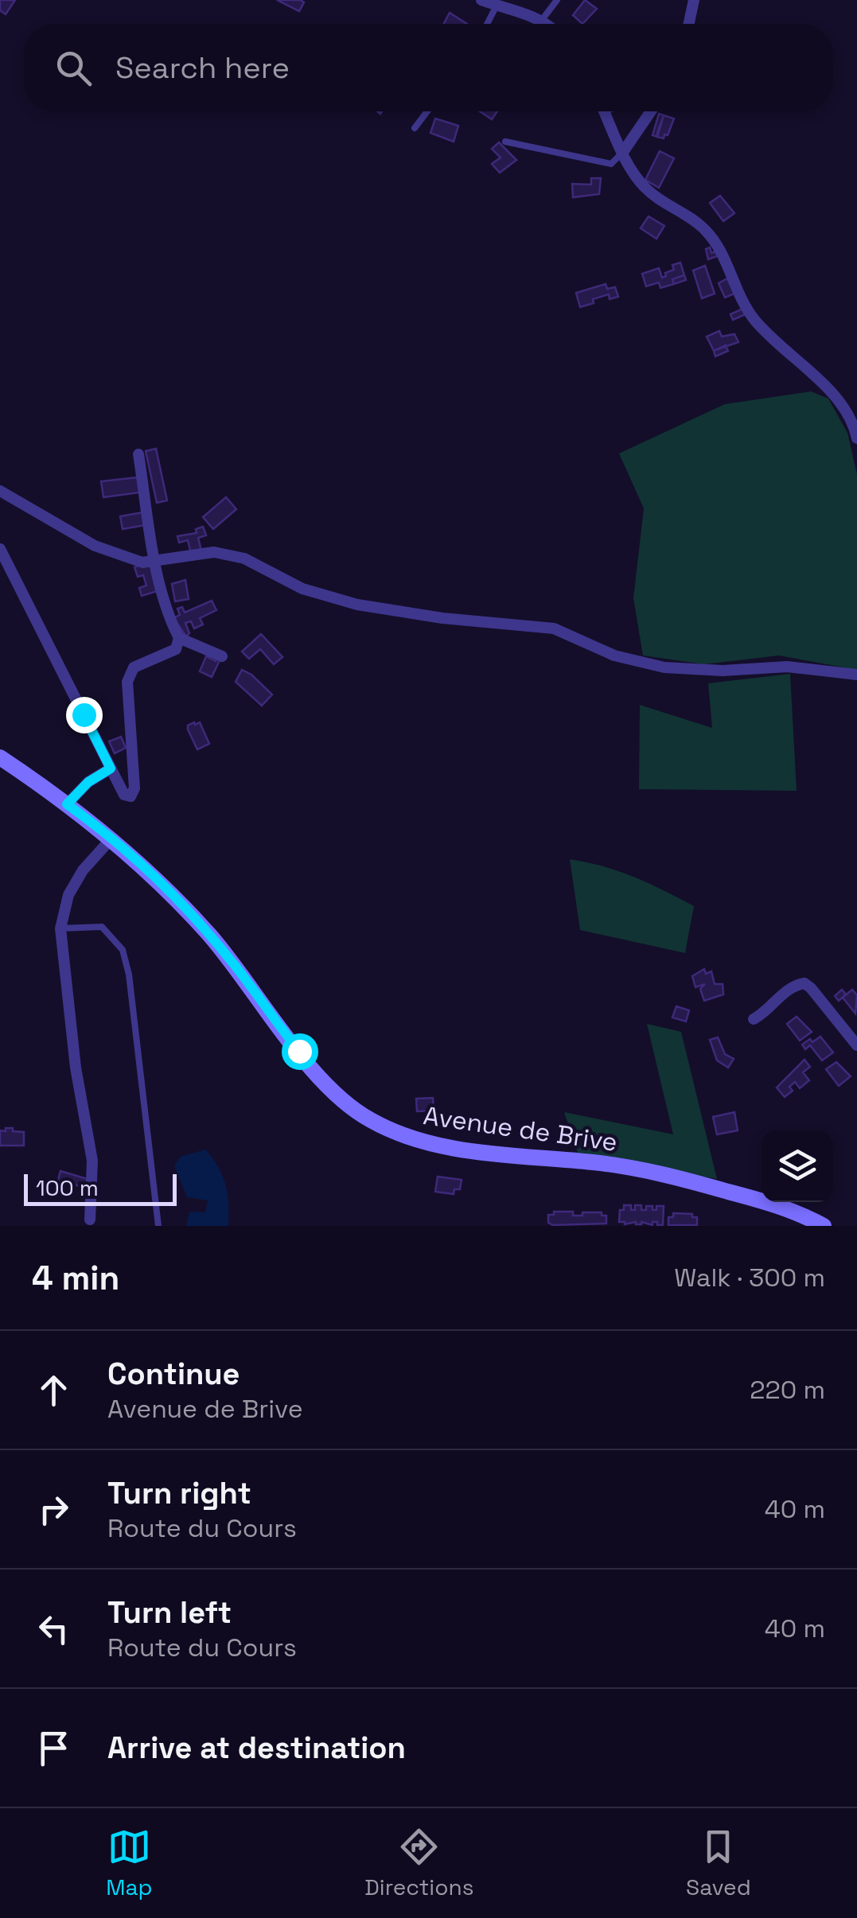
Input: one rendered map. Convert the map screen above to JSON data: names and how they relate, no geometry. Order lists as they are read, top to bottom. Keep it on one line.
{"streets":{"street":["Avenue de Brive"]},"scale_bar":"100 m","page":{"search":"Search here","scale":"100 m","heading":["4 min","Walk · 300 m"],"list":[["Continue","Avenue de Brive","220 m"],["Turn right","Route du Cours","40 m"],["Turn left","Route du Cours","40 m"],"Arrive at destination"],"nav":["Map","Directions","Saved"]}}
